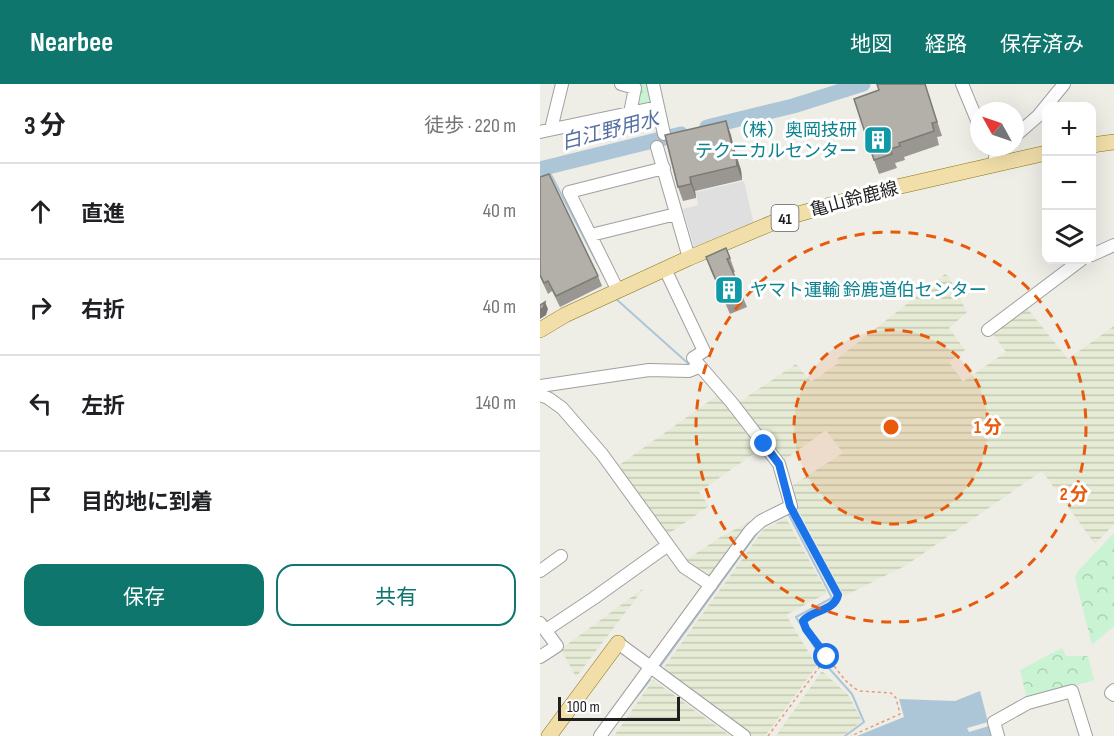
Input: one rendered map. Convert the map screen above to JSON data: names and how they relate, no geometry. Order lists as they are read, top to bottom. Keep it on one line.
{"streets":{"main road":["亀山鈴鹿線","41"]},"water":["白江野用水"],"places":{"building":["（株）奥岡技研 テクニカルセンター","ヤマト運輸 鈴鹿道伯センター"]},"scale_bar":"100 m","north":"top left","page":{"header":"Nearbee","nav":["地図","経路","保存済み"],"heading":["3 分","徒歩 · 220 m"],"map_buttons":["+","−"],"list":[["直進","40 m"],["右折","40 m"],["左折","140 m"],"目的地に到着"],"buttons":["保存","共有"],"scale":"100 m"},"rings":["1 分","2 分"]}
